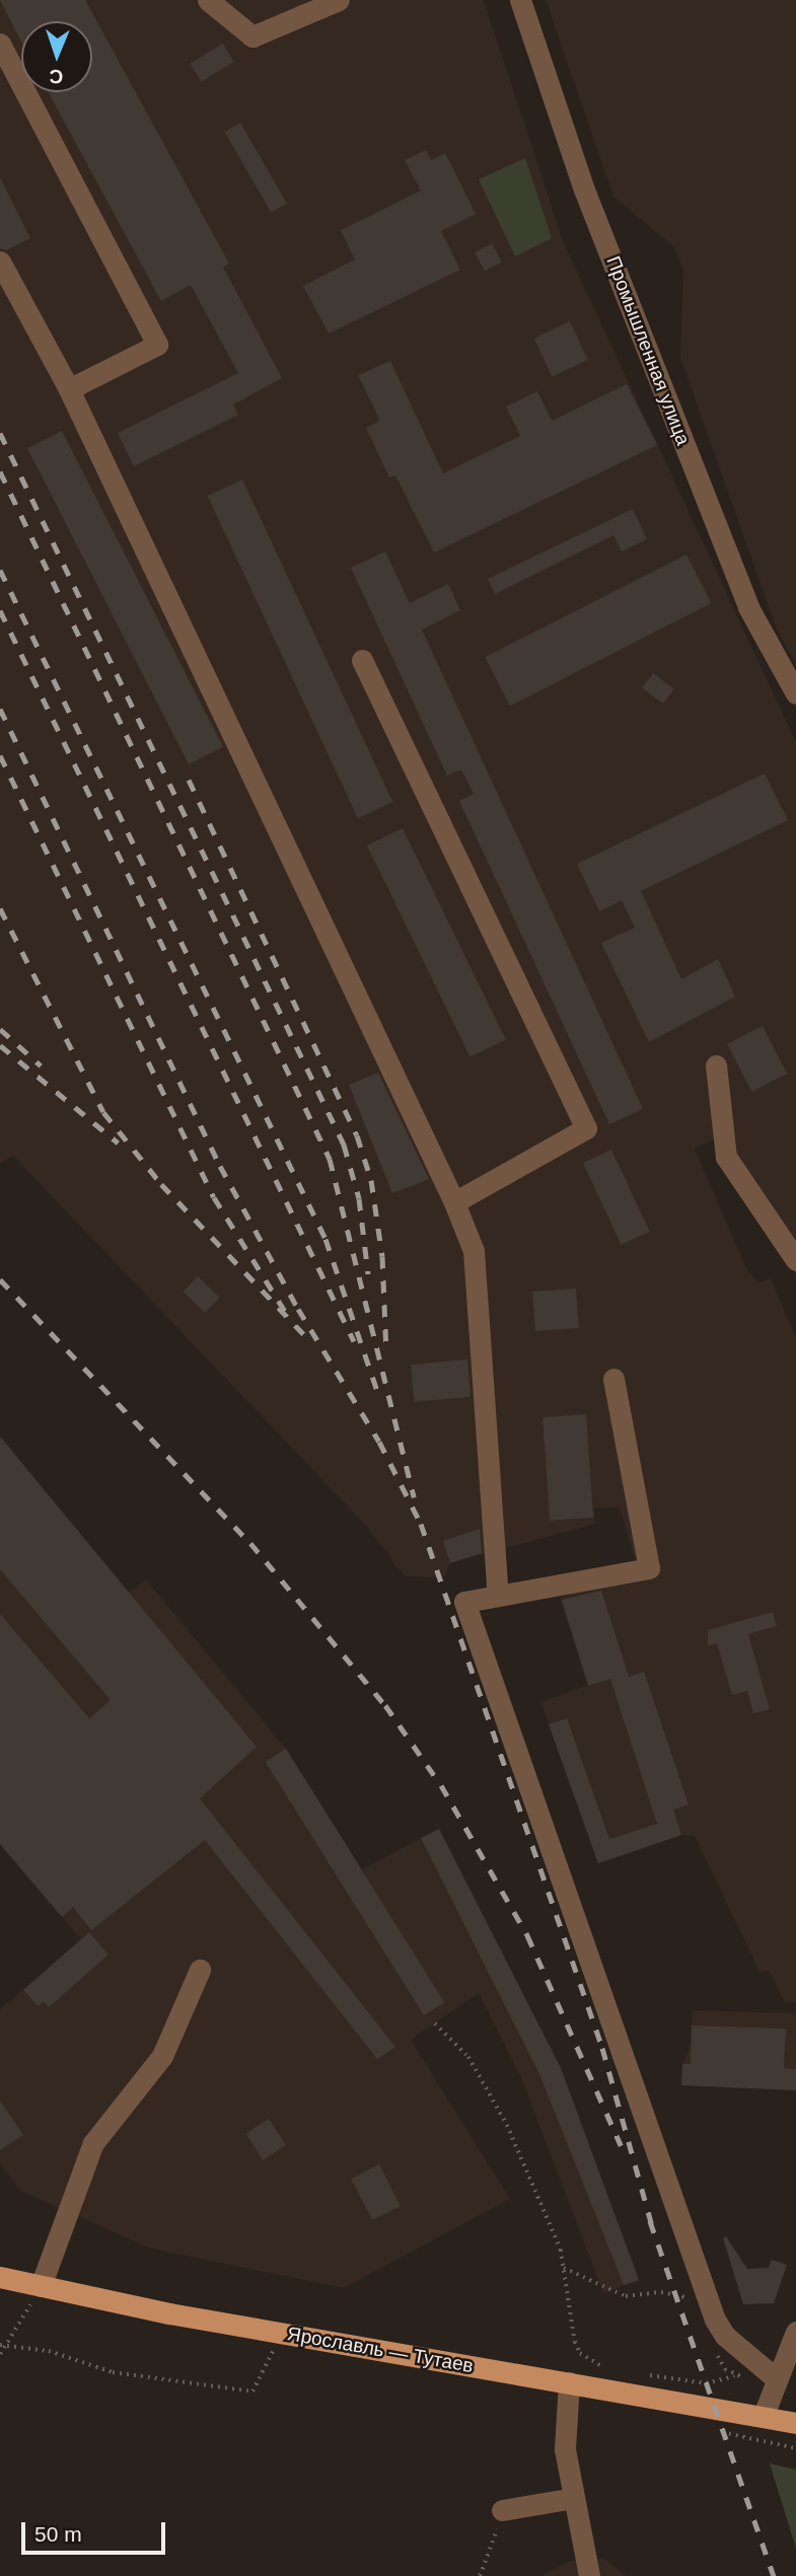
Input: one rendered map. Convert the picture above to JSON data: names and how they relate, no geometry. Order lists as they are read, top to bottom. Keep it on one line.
{"streets":{"main road":["Ярославль — Тутаев"],"street":["Промышленная улица"]},"scale_bar":"50 m","north":"bottom"}
